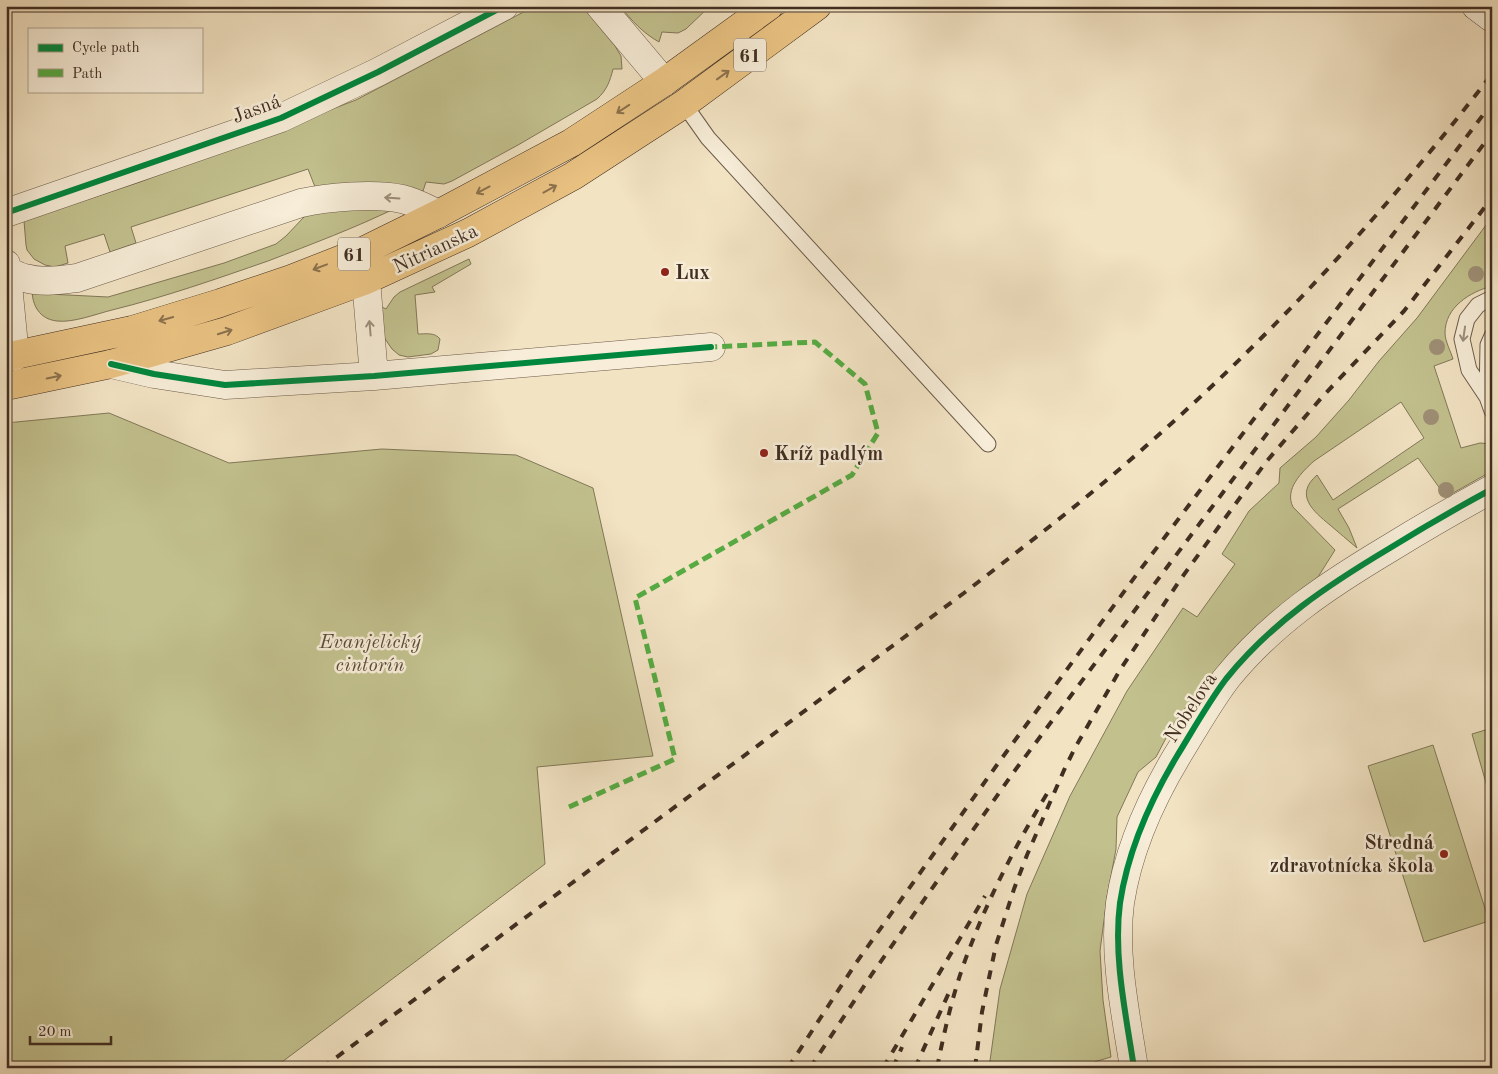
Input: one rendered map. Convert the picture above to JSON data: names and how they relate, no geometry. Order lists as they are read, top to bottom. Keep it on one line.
{"streets":{"main road":["61","Nitrianska"],"street":["Jasná","Nobelova"]},"parks":["Evanjelický cintorín"],"places":["Lux","Kríž padlým","Stredná zdravotnícka škola"],"legend":["Cycle path","Path"],"scale_bar":"20 m"}
